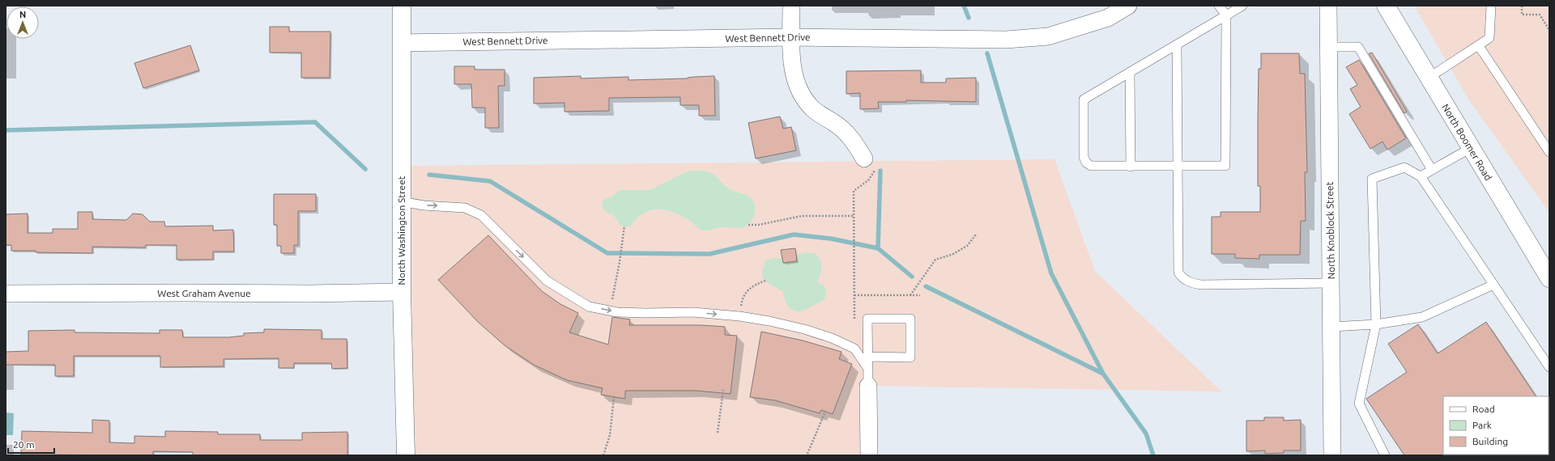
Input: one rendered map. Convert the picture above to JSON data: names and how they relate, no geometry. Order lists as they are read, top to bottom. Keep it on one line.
{"streets":{"main road":["North Boomer Road","North Washington Street"],"street":["West Bennett Drive","North Knoblock Street","West Graham Avenue"]},"crossings":[["West Bennett Drive","North Washington Street"],["North Washington Street","West Graham Avenue"]],"legend":["Road","Park","Building"],"scale_bar":"20 m","north":"top"}
